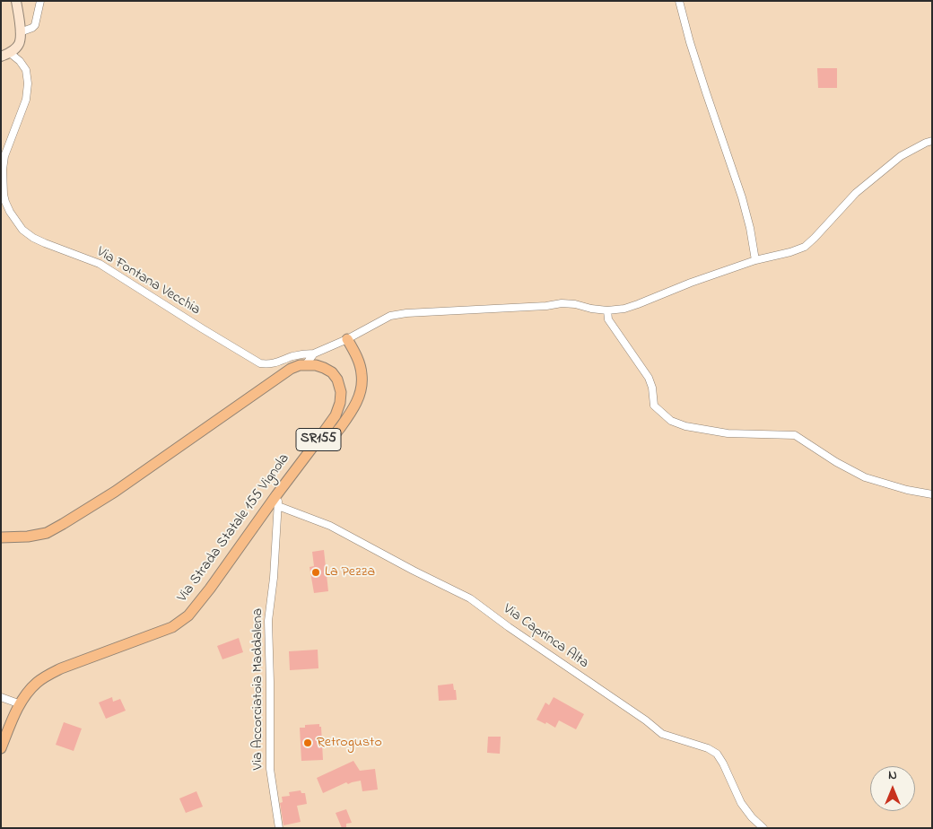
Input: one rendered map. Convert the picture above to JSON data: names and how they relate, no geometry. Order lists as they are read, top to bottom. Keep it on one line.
{"streets":{"main road":["SR155","Via Strada Statale 155 Vignola"],"street":["Via Fontana Vecchia","Via Caprinca Alta","Via Accorciatoia Maddalena"]},"crossings":[["Via Strada Statale 155 Vignola","Via Caprinca Alta"],["Via Strada Statale 155 Vignola","Via Accorciatoia Maddalena"],["Via Caprinca Alta","Via Accorciatoia Maddalena"]],"places":["La Pezza","Retrogusto"],"north":"top"}
